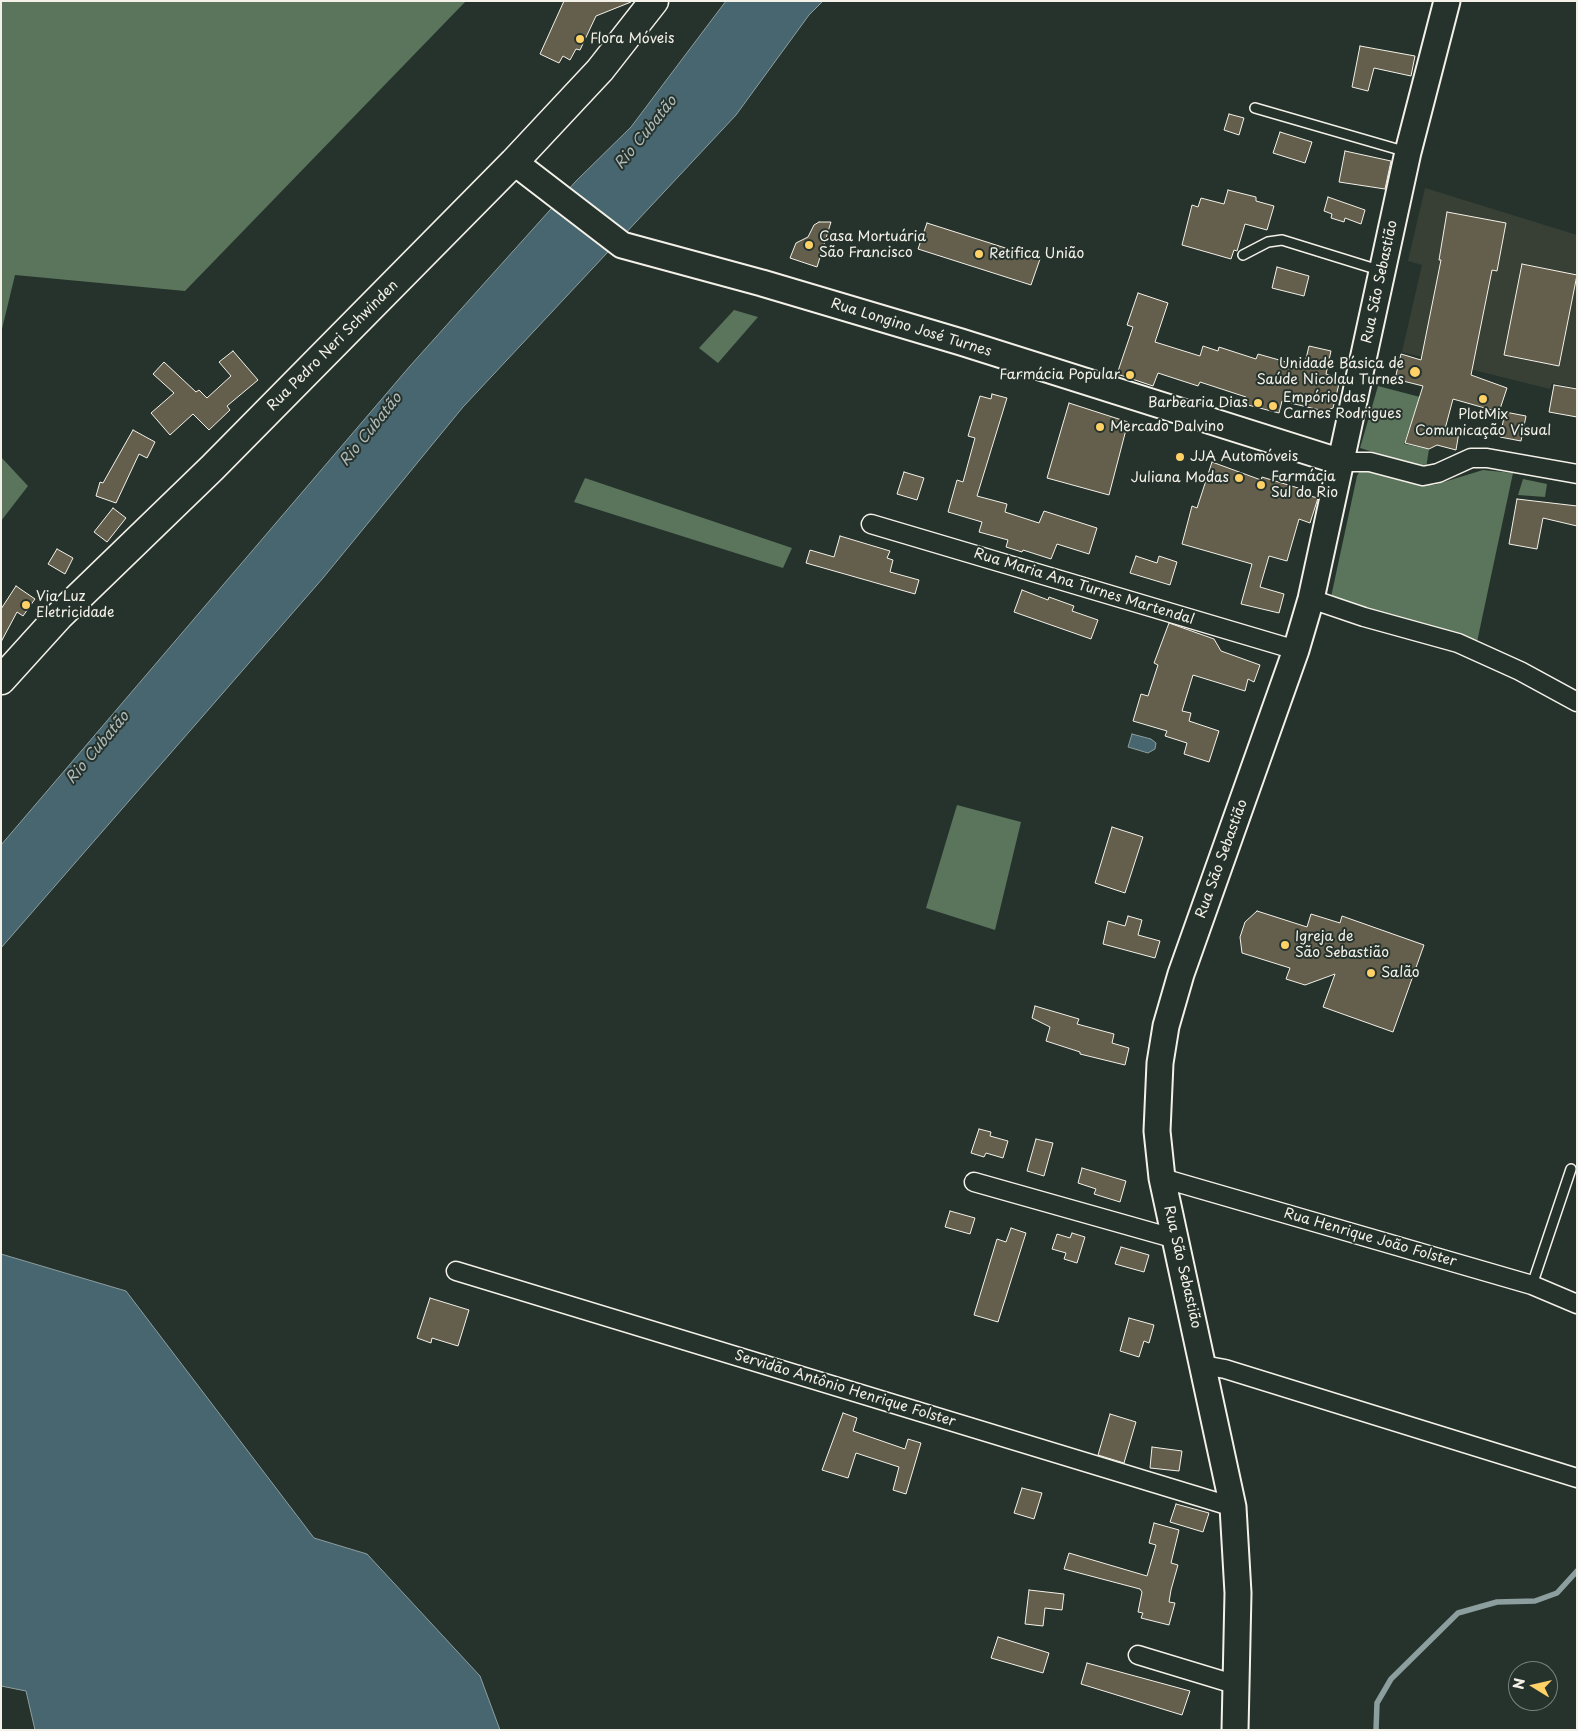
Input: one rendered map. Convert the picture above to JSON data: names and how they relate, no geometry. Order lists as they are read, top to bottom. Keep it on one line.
{"streets":{"highway":["Rua Pedro Neri Schwinden"],"main road":["Rua São Sebastião","Rua Longino José Turnes"],"street":["Rua Maria Ana Turnes Martendal","Rua Henrique João Folster","Servidão Antônio Henrique Folster"]},"crossings":[["Rua São Sebastião","Rua Longino José Turnes"],["Rua São Sebastião","Rua Maria Ana Turnes Martendal"],["Rua São Sebastião","Rua Henrique João Folster"],["Rua São Sebastião","Servidão Antônio Henrique Folster"],["Rua Longino José Turnes","Rua Pedro Neri Schwinden"]],"water":["Rio Cubatão"],"places":["Flora Móveis","Casa Mortuária São Francisco","Retifica União","Unidade Básica de Saúde Nicolau Turnes","Farmácia Popular","PlotMix Comunicação Visual","Barbearia Dias","Empório das Carnes Rodrigues","Mercado Dalvino","JJA Automóveis","Juliana Modas","Farmácia Sul do Rio","Via Luz Eletricidade","Igreja de São Sebastião","Salão"],"north":"left"}
